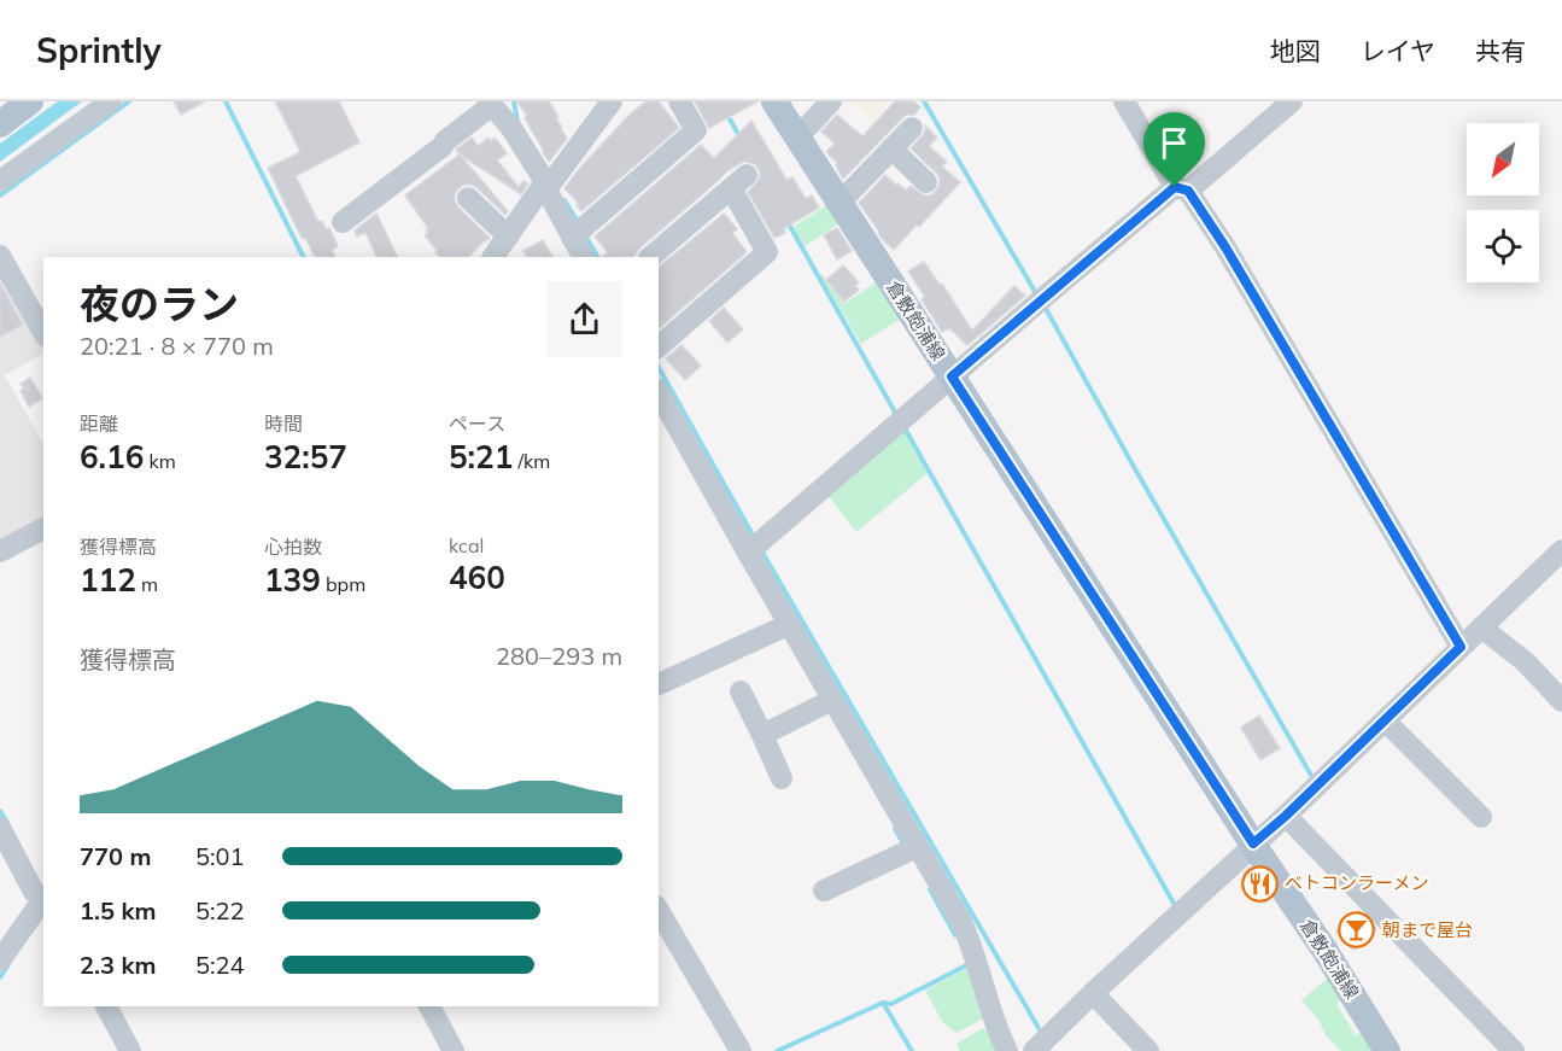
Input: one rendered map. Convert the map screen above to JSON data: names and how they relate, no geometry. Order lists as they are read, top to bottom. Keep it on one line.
{"streets":{"main road":["倉敷飽浦線"]},"places":{"restaurant":["ベトコンラーメン"],"bar":["朝まで屋台"]},"north":"bottom left","page":{"header":"Sprintly","nav":["地図","レイヤ","共有"],"heading":["夜のラン","20:21 · 8 × 770 m"],"stats":[["距離","6.16 km"],["時間","32:57"],["ペース","5:21 /km"],["獲得標高","112 m"],["心拍数","139 bpm"],["kcal","460"]],"chart":["獲得標高","280–293 m"],"list":[{"name":"770 m","note":"5:01"},{"name":"1.5 km","note":"5:22"},{"name":"2.3 km","note":"5:24"}]}}
